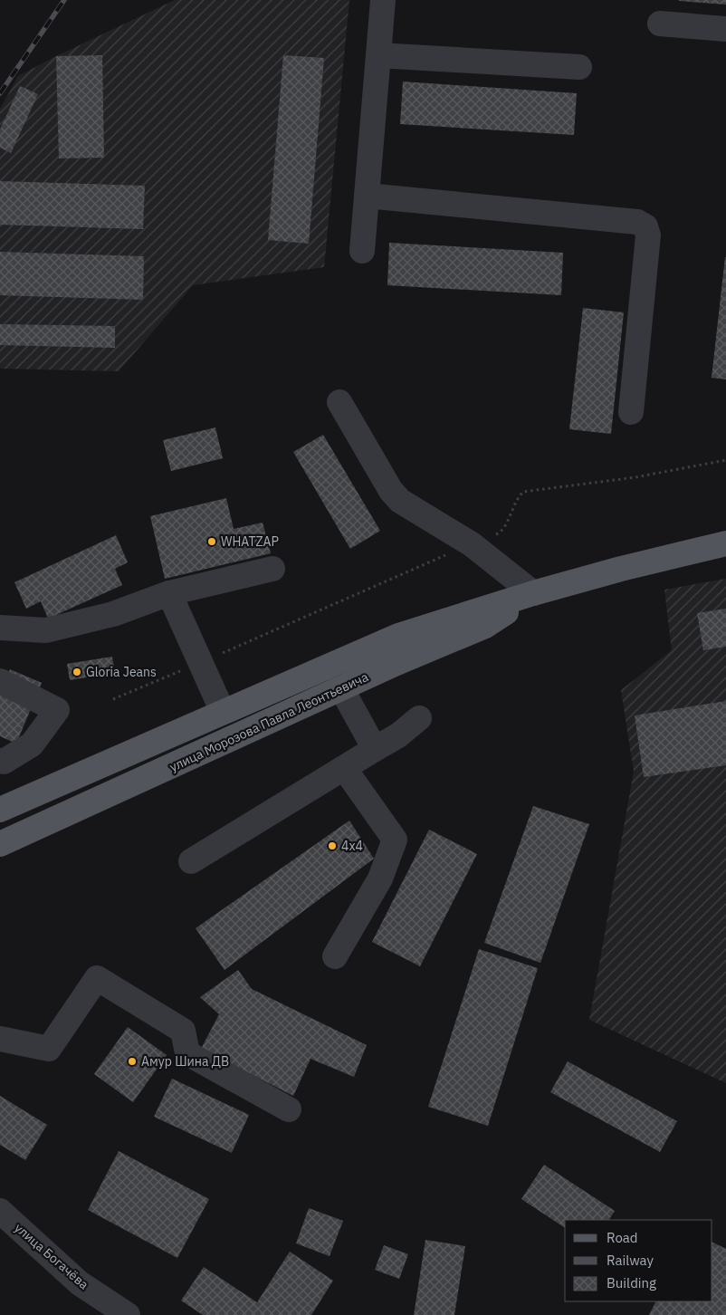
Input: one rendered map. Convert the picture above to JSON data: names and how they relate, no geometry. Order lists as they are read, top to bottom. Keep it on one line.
{"streets":{"main road":["улица Морозова Павла Леонтьевича"],"street":["улица Богачёва"]},"places":["WHATZAP","Gloria Jeans","4х4","Амур Шина ДВ"],"legend":["Road","Railway","Building"]}
